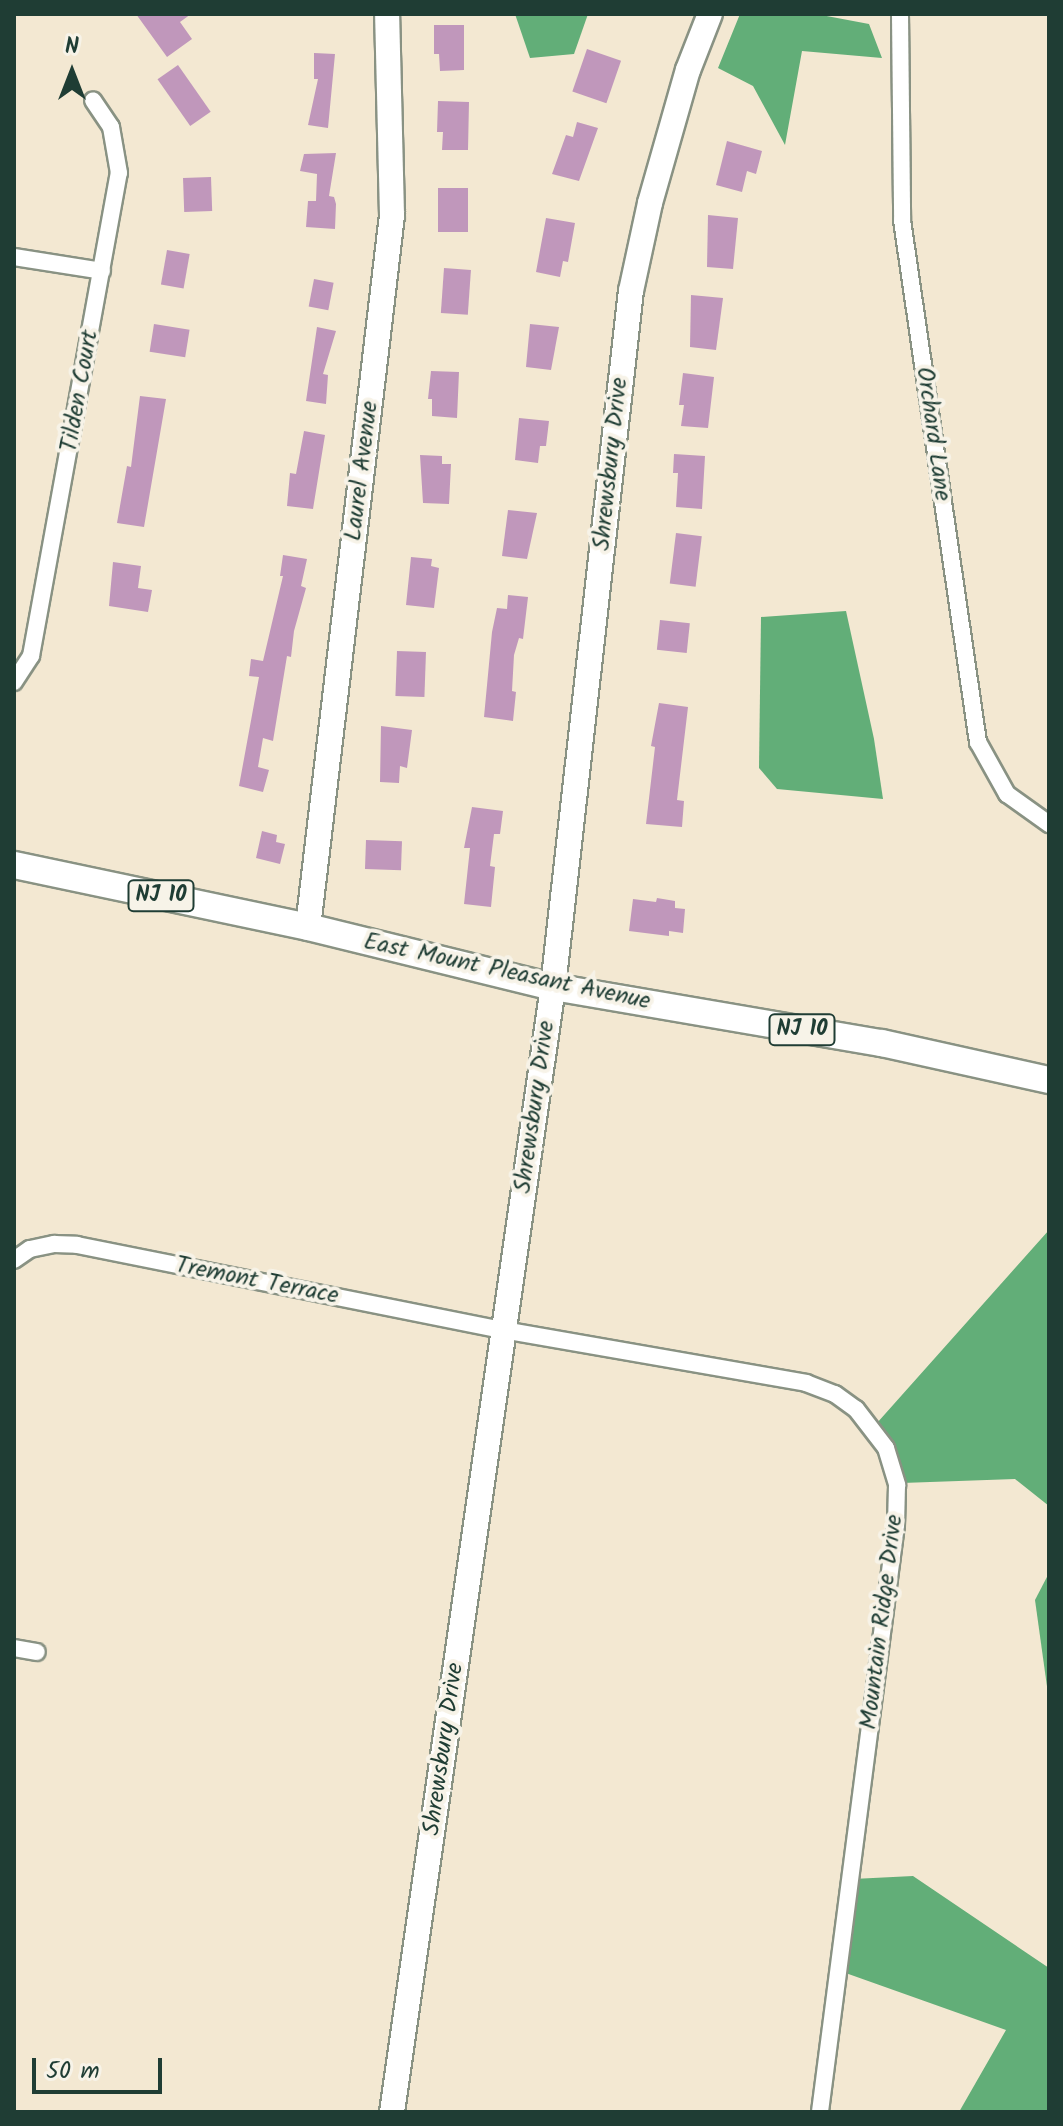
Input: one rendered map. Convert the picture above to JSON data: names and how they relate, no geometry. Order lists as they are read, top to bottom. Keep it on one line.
{"streets":{"main road":["Shrewsbury Drive","Laurel Avenue","NJ 10","East Mount Pleasant Avenue"],"street":["Tilden Court","Orchard Lane","Tremont Terrace","Mountain Ridge Drive"]},"crossings":[["Shrewsbury Drive","East Mount Pleasant Avenue"],["Shrewsbury Drive","Tremont Terrace"],["Shrewsbury Drive","Mountain Ridge Drive"],["Laurel Avenue","East Mount Pleasant Avenue"],["Tremont Terrace","Mountain Ridge Drive"]],"scale_bar":"50 m","north":"top"}
